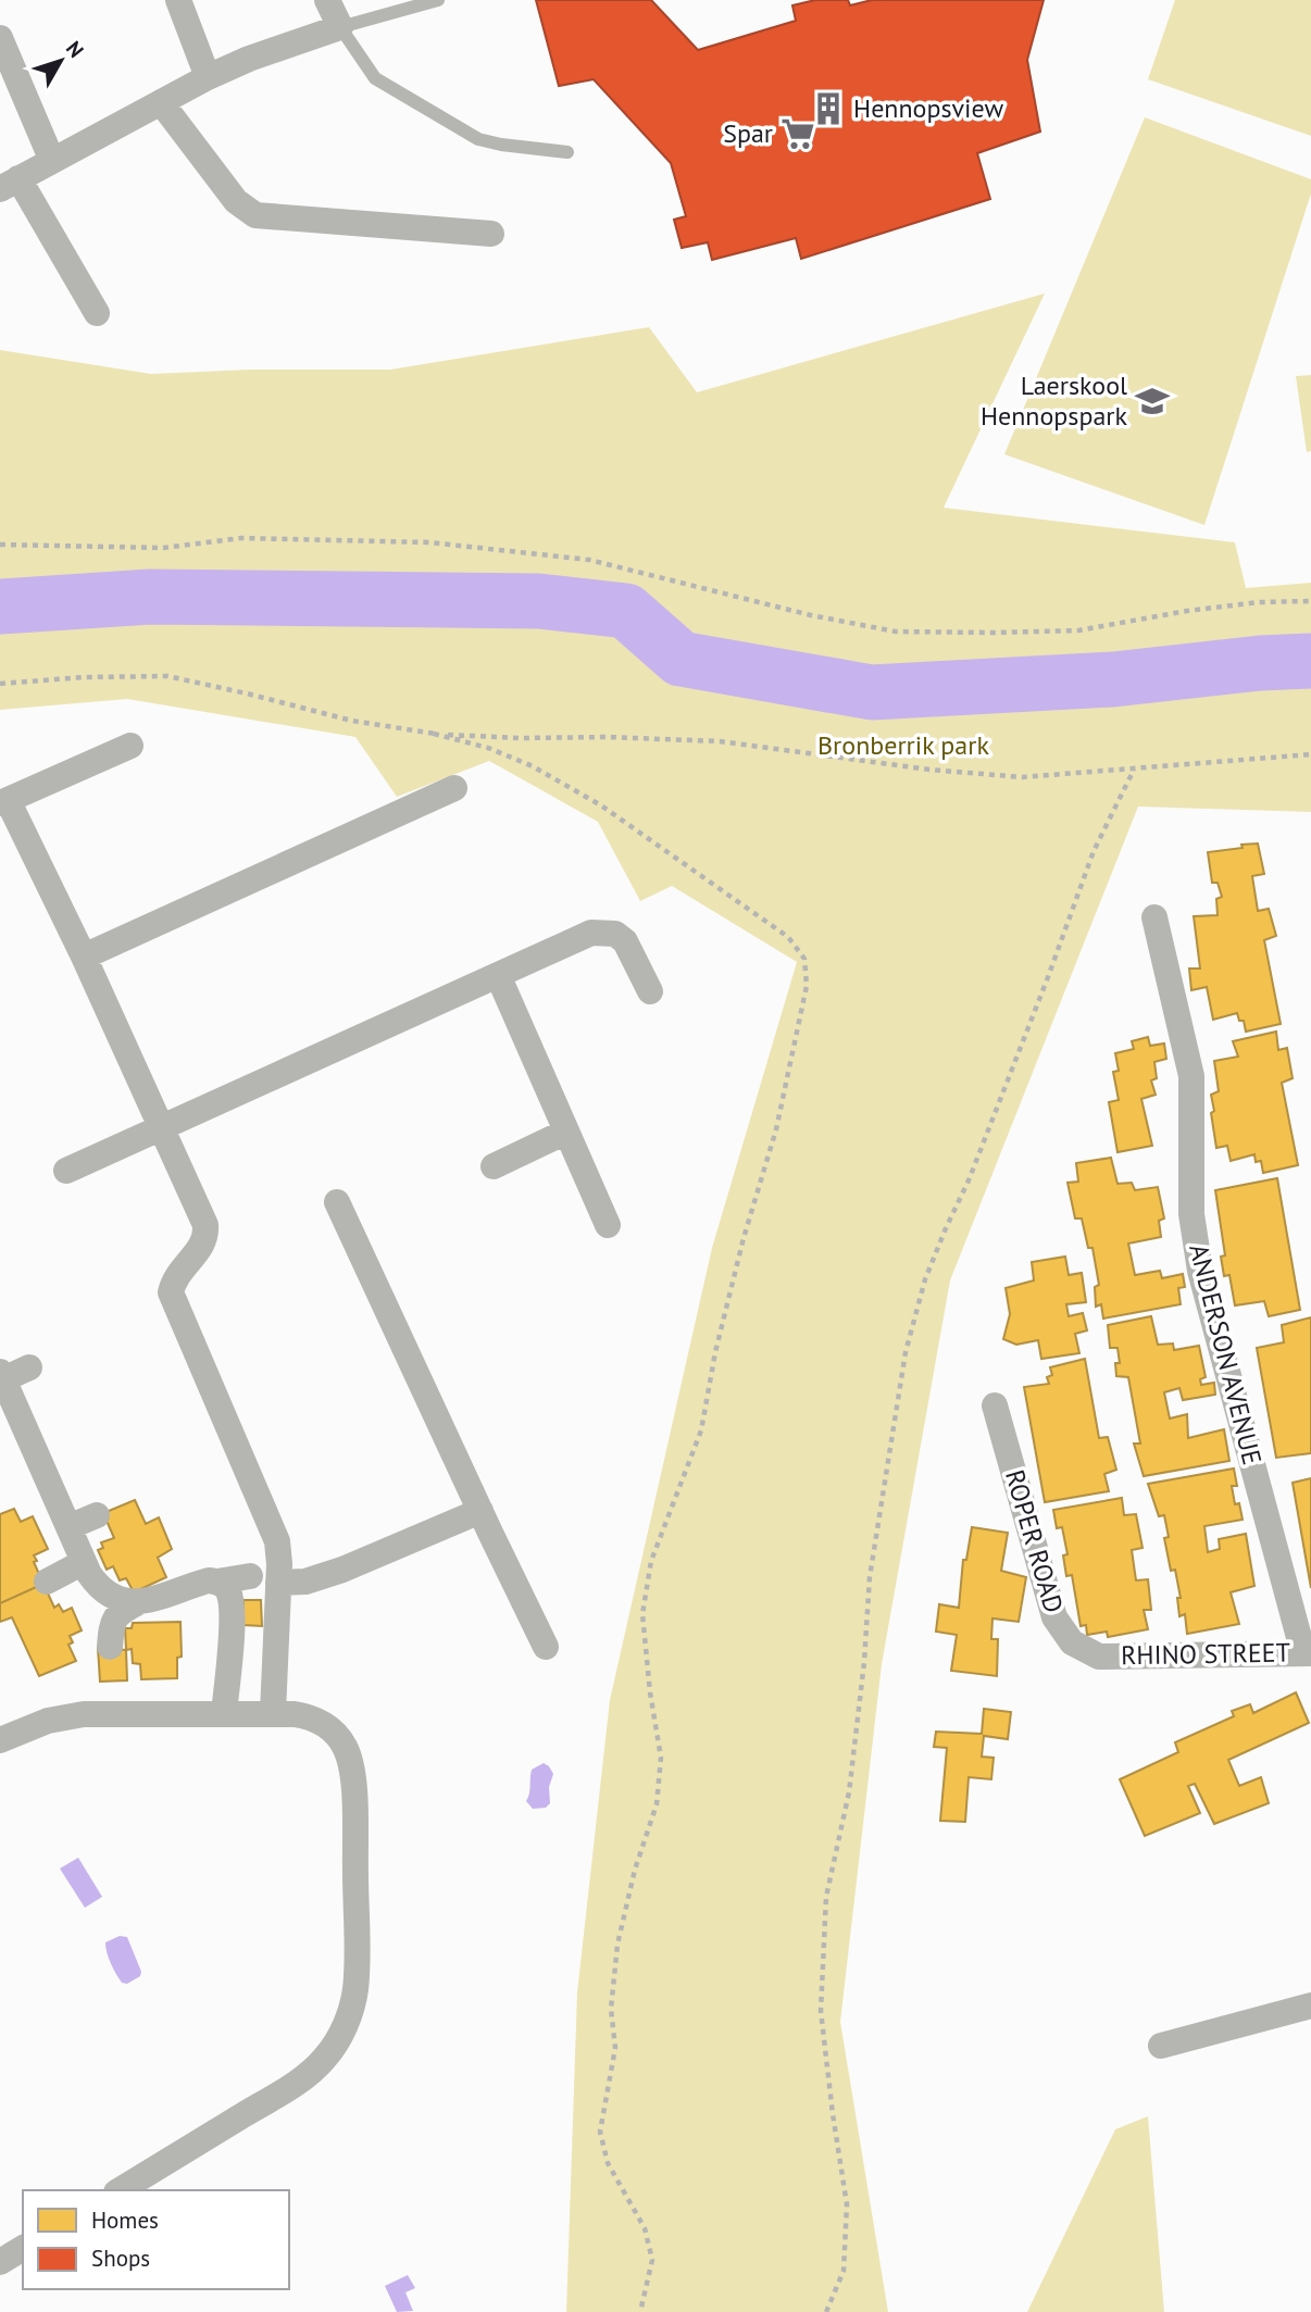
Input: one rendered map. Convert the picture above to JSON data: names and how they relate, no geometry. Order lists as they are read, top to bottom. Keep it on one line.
{"streets":{"street":["ANDERSON AVENUE","ROPER ROAD","RHINO STREET"]},"crossings":[["ANDERSON AVENUE","RHINO STREET"],["ROPER ROAD","RHINO STREET"]],"parks":["Bronberrik park"],"places":{"building":["Hennopsview"],"supermarket":["Spar"],"school or university":["Laerskool Hennopspark"]},"legend":["Homes","Shops"],"north":"top right"}
